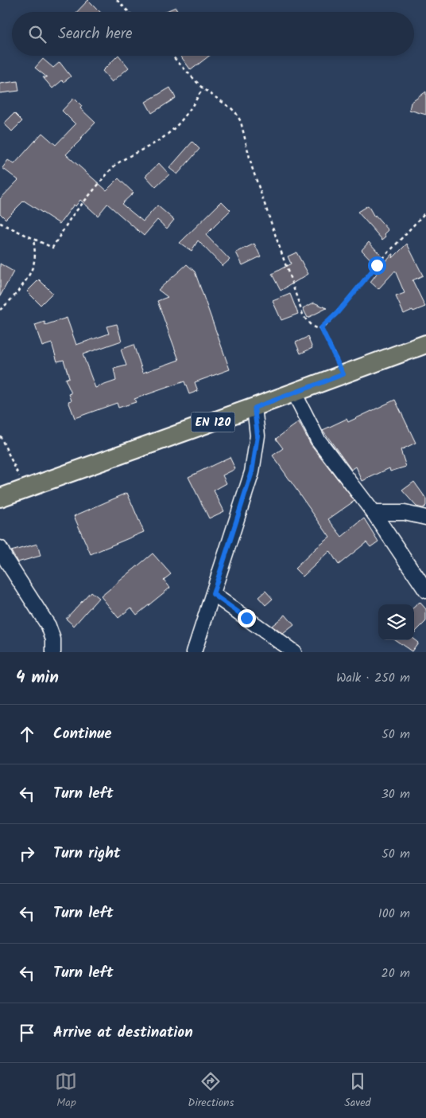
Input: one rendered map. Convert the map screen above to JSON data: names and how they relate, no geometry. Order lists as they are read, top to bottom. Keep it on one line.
{"streets":{"main road":["EN 120"]},"page":{"search":"Search here","heading":["4 min","Walk · 250 m"],"list":[["Continue","50 m"],["Turn left","30 m"],["Turn right","50 m"],["Turn left","100 m"],["Turn left","20 m"],"Arrive at destination"],"nav":["Map","Directions","Saved"]}}
